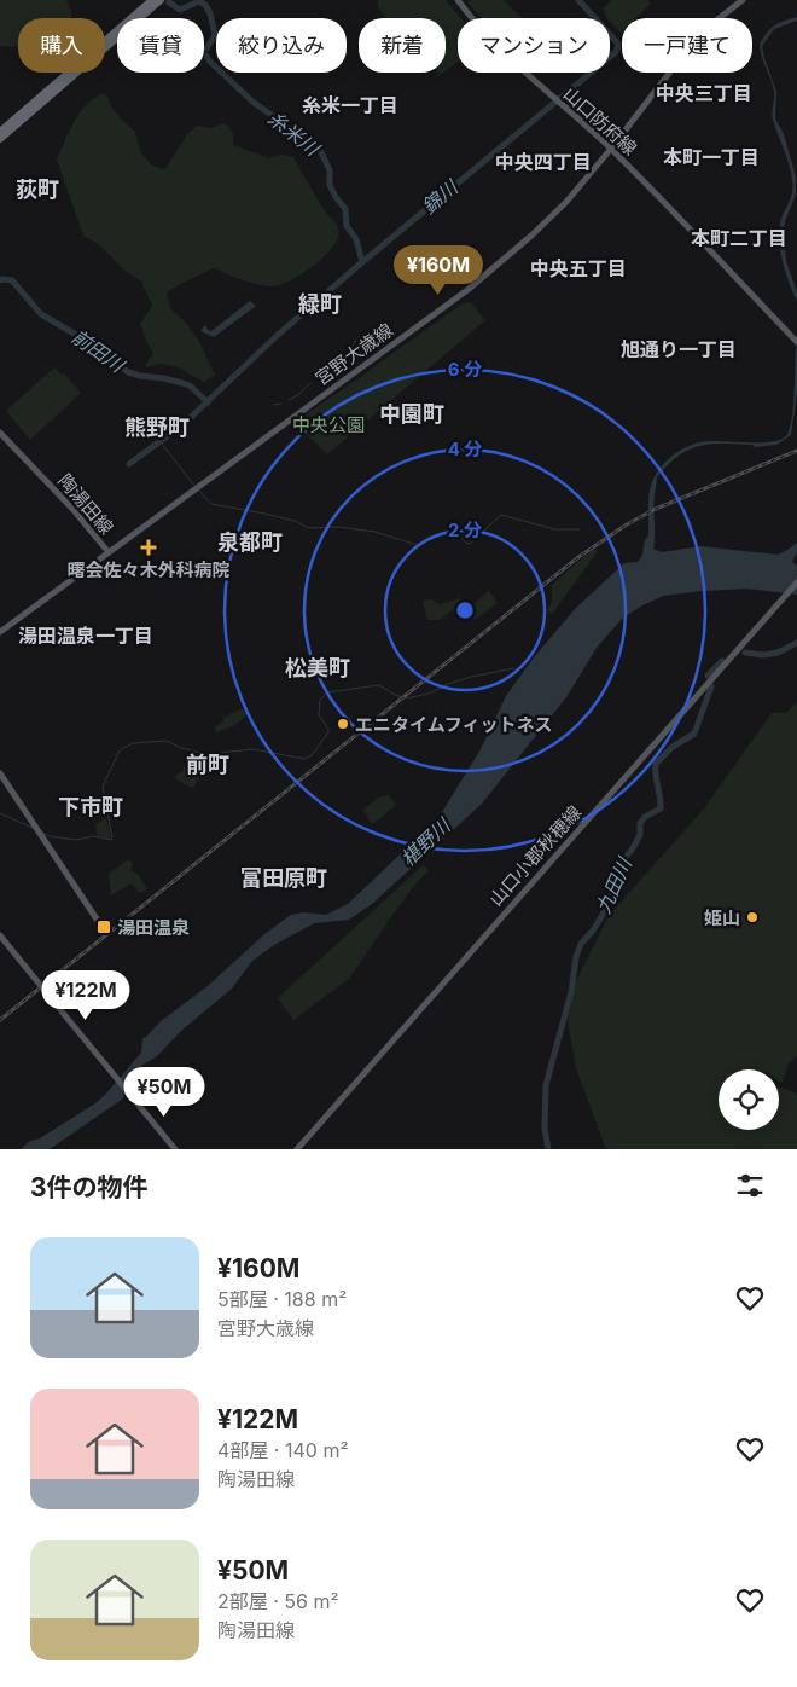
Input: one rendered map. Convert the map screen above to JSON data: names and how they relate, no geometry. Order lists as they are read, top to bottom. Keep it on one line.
{"streets":{"main road":["山口防府線","宮野大歳線","陶湯田線","山口小郡秋穂線"]},"crossings":[["山口防府線","宮野大歳線"],["宮野大歳線","陶湯田線"]],"districts":["中央三丁目","糸米一丁目","本町一丁目","中央四丁目","荻町","本町二丁目","中央五丁目","緑町","旭通り一丁目","中園町","熊野町","泉都町","湯田温泉一丁目","松美町","前町","下市町","富田原町"],"water":["糸米川","錦川","前田川","椹野川","九田川"],"parks":["中央公園"],"places":{"health":["曙会佐々木外科病院"],"other":["エニタイムフィットネス","姫山"],"transit":["湯田温泉"]},"page":{"chip":["購入","賃貸","絞り込み","新着","マンション","一戸建て"],"price":["¥160M","¥122M","¥50M"],"heading":"3件の物件","list":[{"name":"¥160M","note":"5部屋 · 188 m² · 宮野大歳線"},{"name":"¥122M","note":"4部屋 · 140 m² · 陶湯田線"},{"name":"¥50M","note":"2部屋 · 56 m² · 陶湯田線"}]},"rings":["6 分","4 分","2 分"]}
